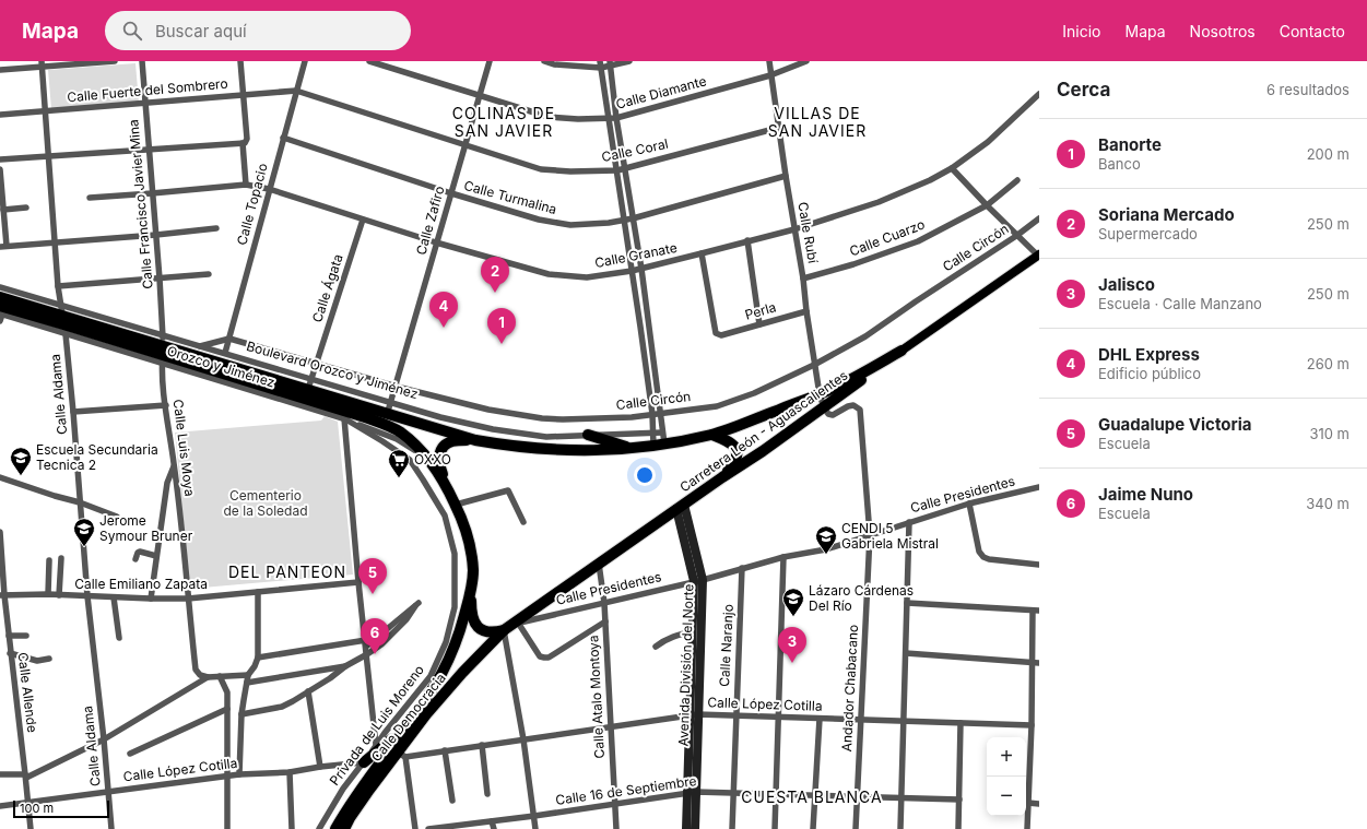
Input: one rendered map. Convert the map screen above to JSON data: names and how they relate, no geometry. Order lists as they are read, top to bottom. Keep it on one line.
{"streets":{"highway":["Orozco y Jiménez","Boulevard Orozco y Jiménez","Carretera León - Aguascalientes","Calle Democracia"],"street":["Calle Fuerte del Sombrero","Calle Diamante","Calle Coral","Calle Turmalina","Calle Francisco Javier Mina","Calle Topacio","Calle Zafiro","Calle Rubí","Calle Cuarzo","Calle Circón","Calle Granate","Calle Ágata","Perla","Calle Aldama","Calle Luis Moya","Calle Presidentes","Calle Emiliano Zapata","Calle Naranjo","Avenida División del Norte","Andador Chabacano","Calle Allende","Calle Atalo Montoya","Calle López Cotilla","Privada de Luis Moreno","Calle 16 de Septiembre"]},"crossings":[["Calle Fuerte del Sombrero","Calle Coral"],["Calle Fuerte del Sombrero","Calle Francisco Javier Mina"],["Calle Fuerte del Sombrero","Calle Topacio"],["Calle Fuerte del Sombrero","Calle Aldama"],["Calle Diamante","Calle Zafiro"],["Calle Diamante","Calle Rubí"],["Calle Coral","Calle Topacio"],["Calle Coral","Calle Zafiro"],["Calle Coral","Calle Rubí"],["Calle Turmalina","Calle Topacio"],["Calle Turmalina","Calle Zafiro"],["Calle Turmalina","Calle Rubí"],["Calle Francisco Javier Mina","Calle Granate"],["Calle Francisco Javier Mina","Orozco y Jiménez"],["Calle Francisco Javier Mina","Boulevard Orozco y Jiménez"],["Calle Francisco Javier Mina","Calle Luis Moya"],["Calle Topacio","Calle Circón"],["Calle Topacio","Calle Granate"],["Calle Topacio","Boulevard Orozco y Jiménez"],["Calle Zafiro","Calle Circón"],["Calle Zafiro","Calle Granate"],["Calle Zafiro","Orozco y Jiménez"],["Calle Zafiro","Boulevard Orozco y Jiménez"],["Calle Zafiro","Privada de Luis Moreno"],["Calle Rubí","Calle Cuarzo"],["Calle Rubí","Calle Circón"],["Calle Rubí","Calle Granate"],["Calle Rubí","Perla"],["Calle Rubí","Boulevard Orozco y Jiménez"],["Calle Rubí","Carretera León - Aguascalientes"],["Calle Rubí","Andador Chabacano"],["Calle Circón","Calle Ágata"],["Calle Granate","Calle Ágata"],["Calle Granate","Perla"],["Calle Ágata","Orozco y Jiménez"],["Calle Ágata","Boulevard Orozco y Jiménez"],["Orozco y Jiménez","Boulevard Orozco y Jiménez"],["Orozco y Jiménez","Calle Aldama"],["Orozco y Jiménez","Calle Luis Moya"],["Orozco y Jiménez","Privada de Luis Moreno"],["Boulevard Orozco y Jiménez","Calle Aldama"],["Boulevard Orozco y Jiménez","Carretera León - Aguascalientes"],["Boulevard Orozco y Jiménez","Calle Luis Moya"],["Calle Aldama","Calle Emiliano Zapata"],["Calle Aldama","Calle López Cotilla"],["Carretera León - Aguascalientes","Calle Presidentes"],["Carretera León - Aguascalientes","Avenida División del Norte"],["Carretera León - Aguascalientes","Andador Chabacano"],["Carretera León - Aguascalientes","Calle Atalo Montoya"],["Carretera León - Aguascalientes","Calle Democracia"],["Calle Luis Moya","Calle Emiliano Zapata"],["Calle Presidentes","Calle Naranjo"],["Calle Presidentes","Avenida División del Norte"],["Calle Presidentes","Andador Chabacano"],["Calle Presidentes","Calle Atalo Montoya"],["Calle Presidentes","Calle Democracia"],["Calle Emiliano Zapata","Calle Allende"],["Calle Naranjo","Calle López Cotilla"],["Calle Naranjo","Calle 16 de Septiembre"],["Avenida División del Norte","Calle López Cotilla"],["Avenida División del Norte","Calle 16 de Septiembre"],["Andador Chabacano","Calle López Cotilla"],["Andador Chabacano","Calle 16 de Septiembre"],["Calle Allende","Calle López Cotilla"],["Calle Atalo Montoya","Calle López Cotilla"],["Calle Atalo Montoya","Calle 16 de Septiembre"],["Calle López Cotilla","Calle Democracia"],["Calle López Cotilla","Privada de Luis Moreno"]],"districts":["COLINAS DE SAN JAVIER","VILLAS DE SAN JAVIER","DEL PANTEON","CUESTA BLANCA"],"parks":["Cementerio de la Soledad"],"places":{"school or university":["Escuela Secundaria Tecnica 2","Jerome Symour Bruner","CENDI 5 Gabriela Mistral","Lázaro Cárdenas Del Río"],"supermarket":["OXXO"]},"scale_bar":"100 m","page":{"header":"Mapa","search":"Buscar aquí","nav":["Inicio","Mapa","Nosotros","Contacto"],"heading":["Cerca","6 resultados"],"list":[{"mark":"1","name":"Banorte","note":"Banco","value":"200 m"},{"mark":"2","name":"Soriana Mercado","note":"Supermercado","value":"250 m"},{"mark":"3","name":"Jalisco","note":"Escuela · Calle Manzano","value":"250 m"},{"mark":"4","name":"DHL Express","note":"Edificio público","value":"260 m"},{"mark":"5","name":"Guadalupe Victoria","note":"Escuela","value":"310 m"},{"mark":"6","name":"Jaime Nuno","note":"Escuela","value":"340 m"}],"pins":["2","4","1","5","6","3"],"map_buttons":["+","−"],"scale":"100 m"}}
